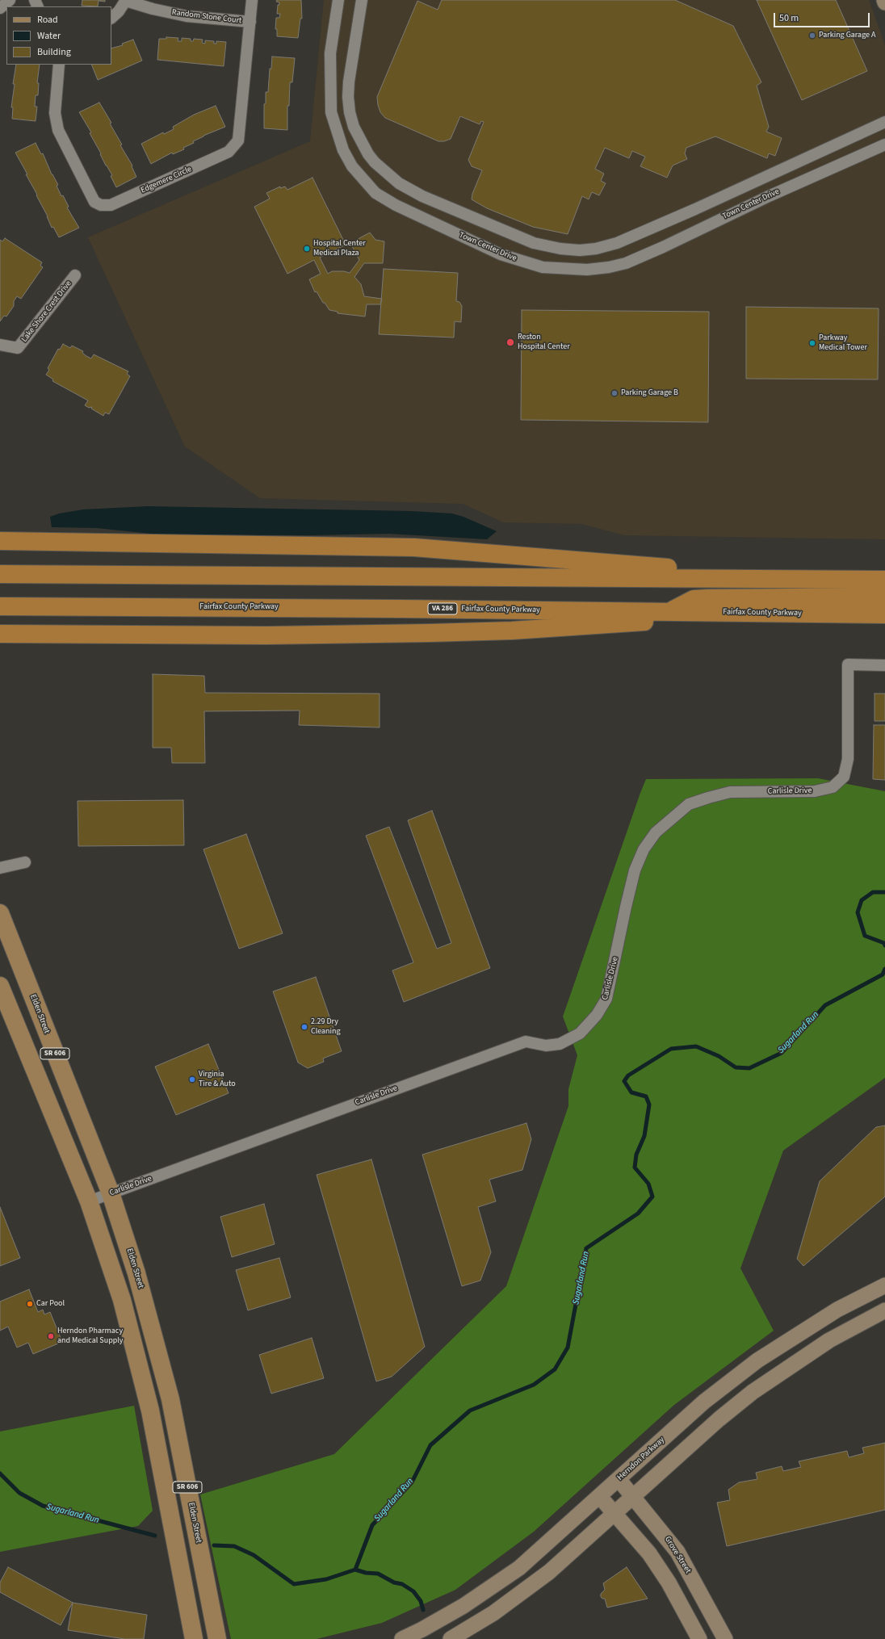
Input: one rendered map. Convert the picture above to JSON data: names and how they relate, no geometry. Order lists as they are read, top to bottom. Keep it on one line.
{"streets":{"highway":["Fairfax County Parkway","VA 286"],"main road":["Elden Street","SR 606","Herndon Parkway","Grove Street"],"street":["Random Stone Court","Edgemere Circle","Town Center Drive","Lake Shore Crest Drive","Carlisle Drive"]},"crossings":[["Random Stone Court","Edgemere Circle"],["Carlisle Drive","Elden Street"],["Carlisle Drive","SR 606"],["Herndon Parkway","Grove Street"]],"water":["Sugarland Run"],"places":["Parking Garage A","Hospital Center Medical Plaza","Reston Hospital Center","Parkway Medical Tower","Parking Garage B","2.29 Dry Cleaning","Virginia Tire & Auto","Car Pool","Herndon Pharmacy and Medical Supply"],"legend":["Road","Water","Building"],"scale_bar":"50 m"}
